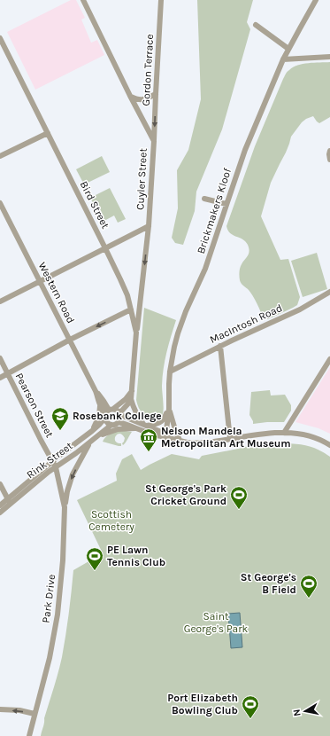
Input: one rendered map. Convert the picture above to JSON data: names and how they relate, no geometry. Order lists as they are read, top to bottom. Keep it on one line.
{"streets":{"street":["Gordon Terrace","Cuyler Street","Bird Street","Brickmakers Kloof","Western Road","MacIntosh Road","Pearson Street","Rink Street","Park Drive"]},"crossings":[["Gordon Terrace","Cuyler Street"],["Cuyler Street","Bird Street"],["Brickmakers Kloof","MacIntosh Road"],["Western Road","Rink Street"],["Pearson Street","Rink Street"],["Pearson Street","Park Drive"],["Rink Street","Park Drive"]],"parks":["Scottish Cemetery","Saint George's Park"],"places":{"school or university":["Rosebank College"],"museum":["Nelson Mandela Metropolitan Art Museum"],"sports":["St George's Park Cricket Ground","PE Lawn Tennis Club","St George's B Field","Port Elizabeth Bowling Club"]},"north":"left"}
